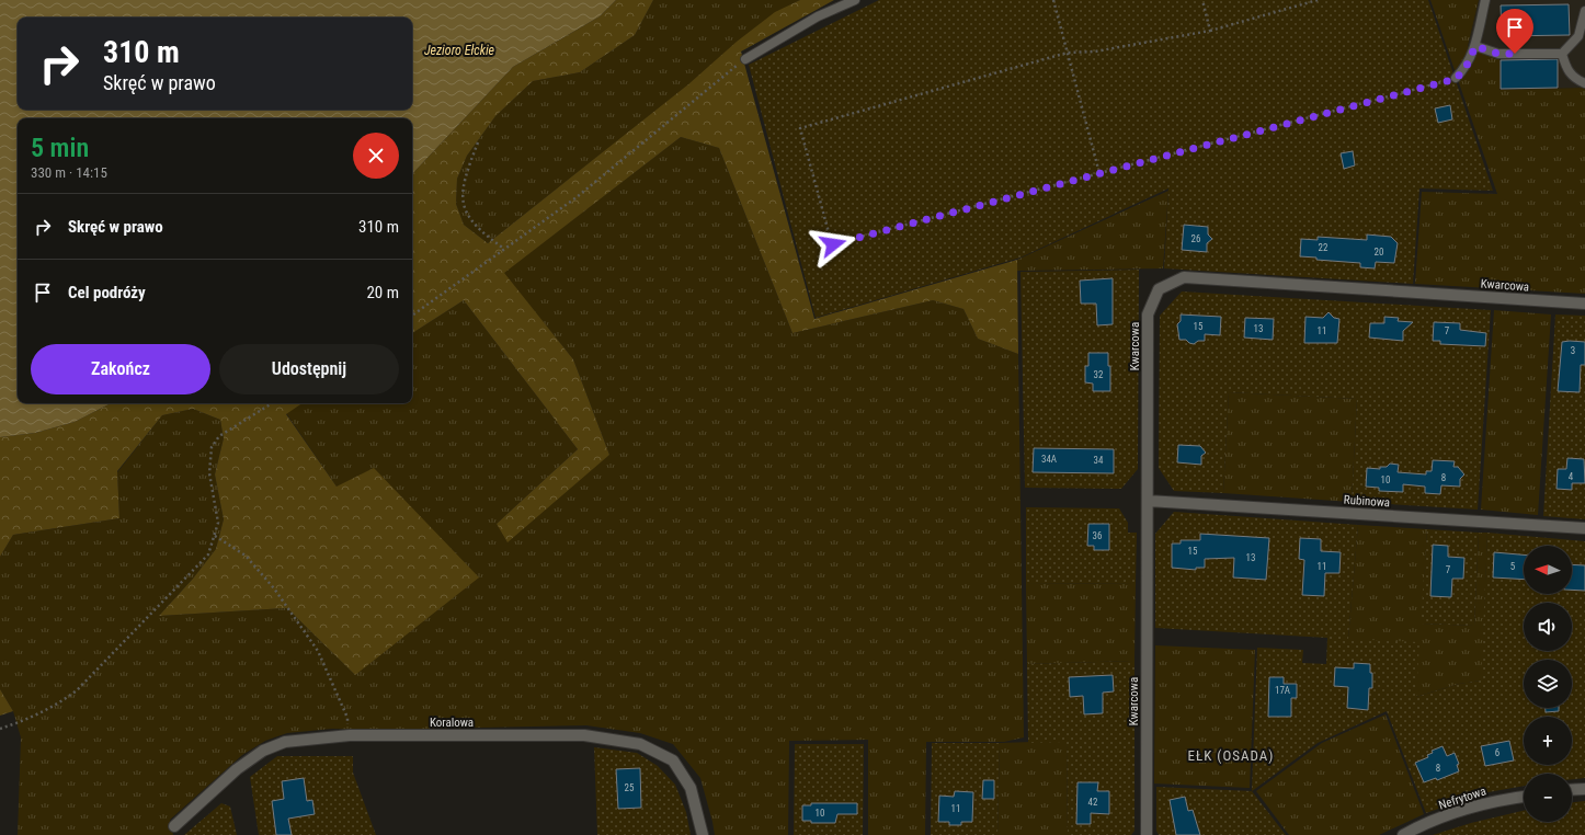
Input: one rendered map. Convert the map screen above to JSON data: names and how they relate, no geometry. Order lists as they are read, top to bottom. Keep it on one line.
{"streets":{"street":["Kwarcowa","Rubinowa","Koralowa","Nefrytowa"]},"crossings":[["Kwarcowa","Rubinowa"]],"districts":["EŁK (OSADA)"],"water":["Jezioro Ełckie"],"house_numbers":["26","22","20","15","13","11","7","3","32","34A","34","4","8","10","36","15","13","11","5","7","17A","6","8","25","42","11","10"],"north":"left","page":{"turn":["310 m","Skręć w prawo"],"heading":["5 min","330 m · 14:15"],"list":[{"name":"Skręć w prawo","value":"310 m"},{"name":"Cel podróży","value":"20 m"}],"buttons":["Zakończ","Udostępnij"],"map_buttons":["+","−"]}}
